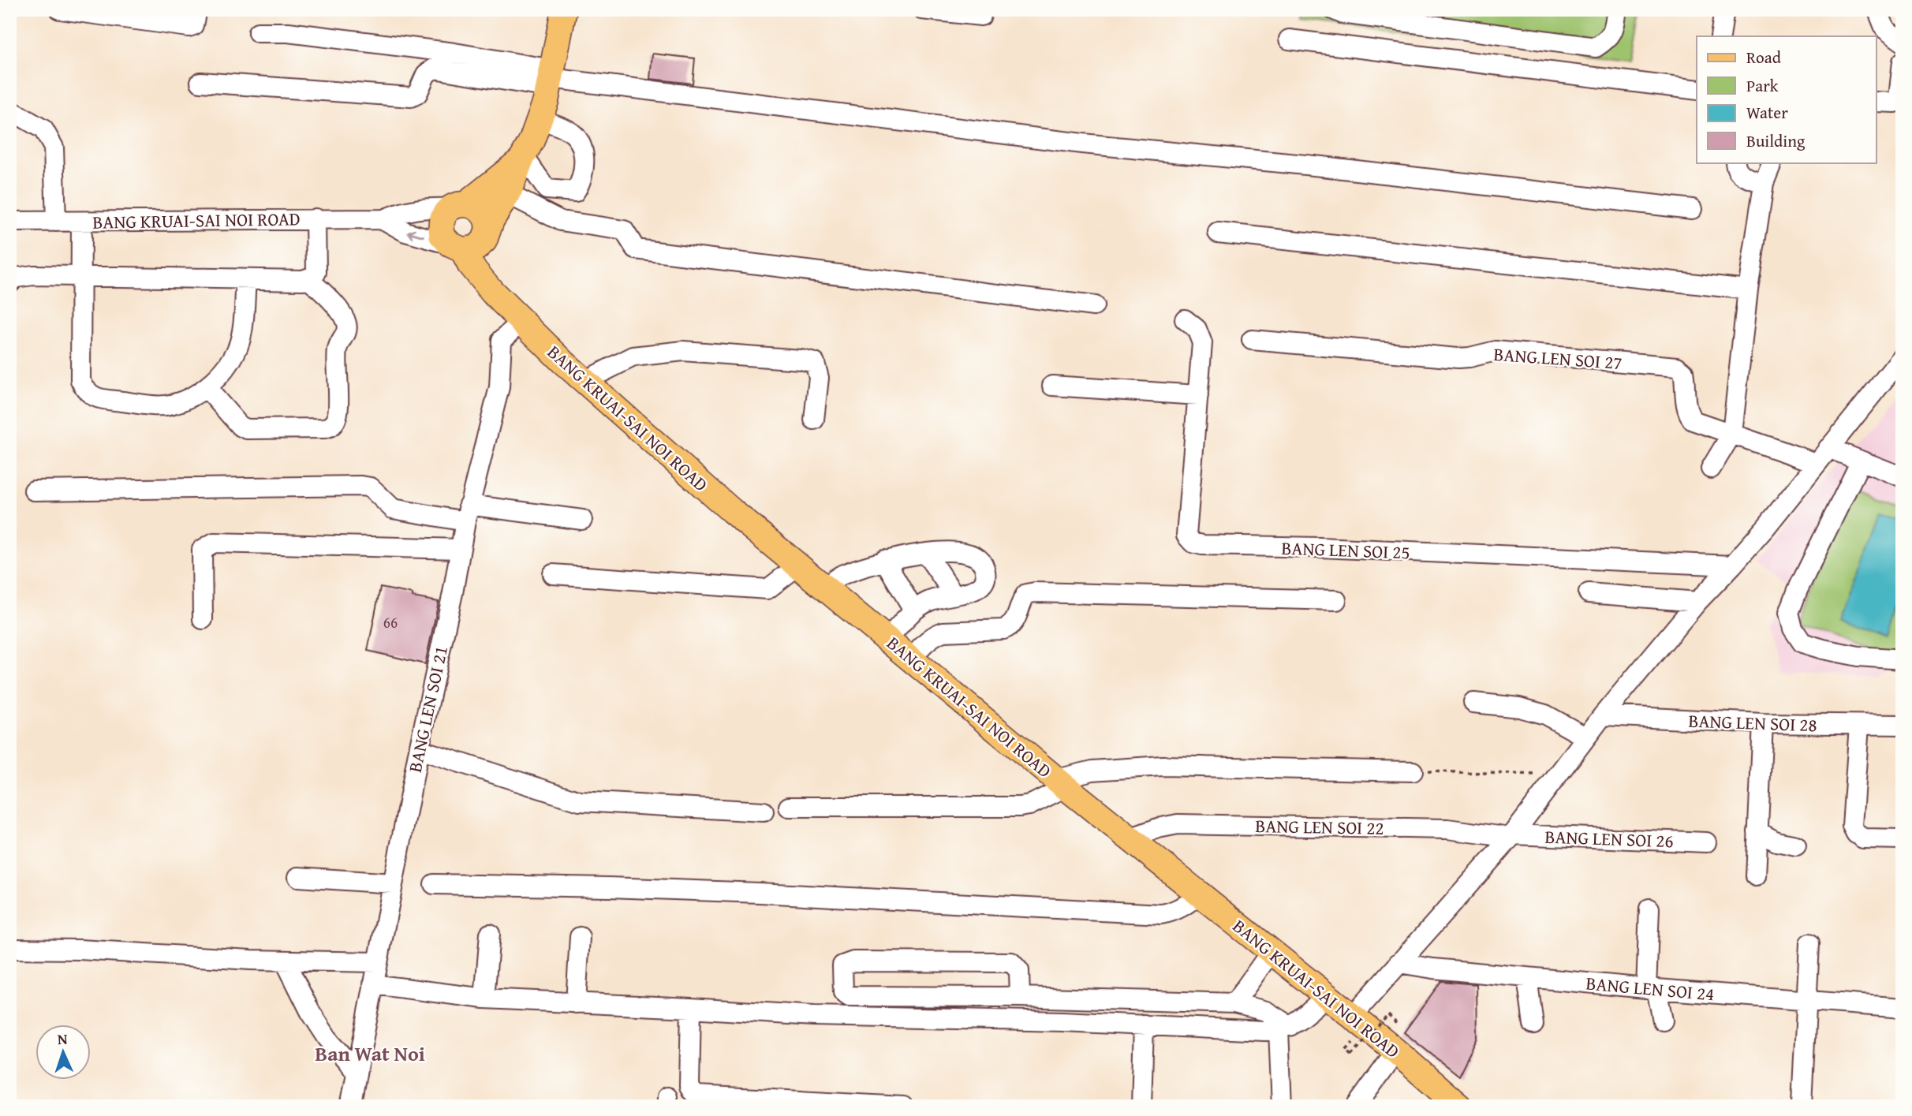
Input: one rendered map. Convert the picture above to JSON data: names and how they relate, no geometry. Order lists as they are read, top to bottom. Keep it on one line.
{"streets":{"main road":["BANG KRUAI-SAI NOI ROAD"],"street":["BANG LEN SOI 27","BANG LEN SOI 25","BANG LEN SOI 21","BANG LEN SOI 28","BANG LEN SOI 22","BANG LEN SOI 26","BANG LEN SOI 24"]},"crossings":[["BANG KRUAI-SAI NOI ROAD","BANG LEN SOI 21"],["BANG KRUAI-SAI NOI ROAD","BANG LEN SOI 22"],["BANG LEN SOI 22","BANG LEN SOI 26"]],"districts":["Ban Wat Noi"],"house_numbers":["66"],"legend":["Road","Park","Water","Building"],"north":"top"}
